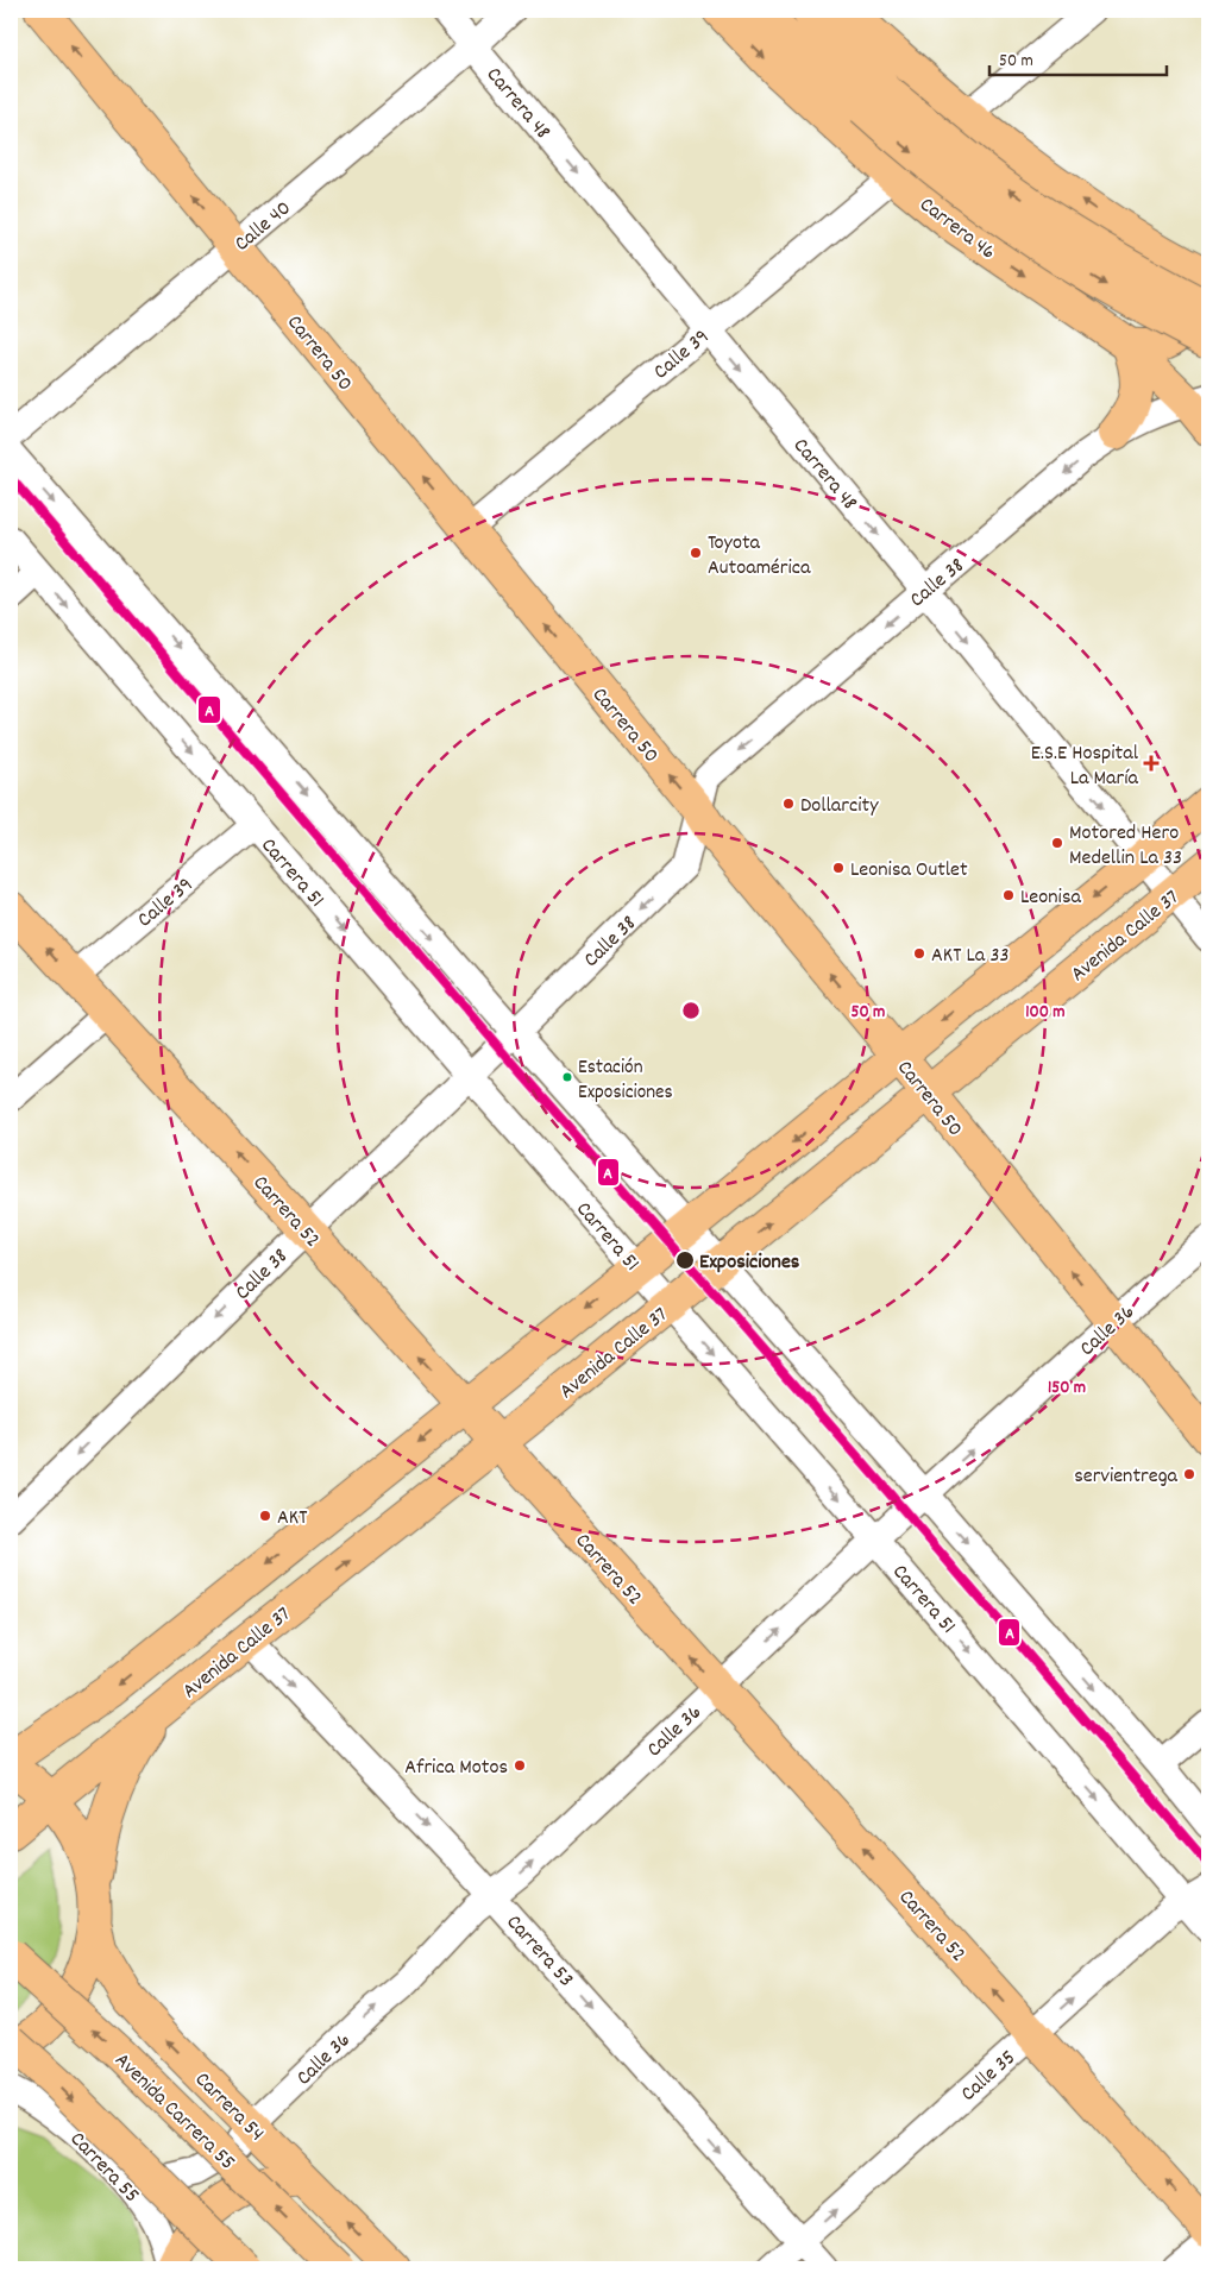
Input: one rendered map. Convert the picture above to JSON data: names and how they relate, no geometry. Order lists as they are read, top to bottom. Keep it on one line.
{"streets":{"main road":["Carrera 46","Carrera 50","Avenida Calle 37","Carrera 52","Carrera 54","Avenida Carrera 55"],"street":["Carrera 48","Calle 40","Calle 39","Calle 38","Carrera 51","Calle 36","Carrera 53","Calle 35","Carrera 55"]},"crossings":[["Carrera 48","Calle 40"],["Carrera 48","Calle 39"],["Carrera 48","Calle 38"],["Carrera 48","Avenida Calle 37"],["Calle 40","Carrera 50"],["Carrera 46","Calle 39"],["Carrera 46","Calle 38"],["Carrera 50","Calle 39"],["Carrera 50","Calle 38"],["Carrera 50","Avenida Calle 37"],["Carrera 50","Calle 36"],["Calle 39","Carrera 51"],["Calle 39","Carrera 52"],["Calle 38","Carrera 51"],["Calle 38","Carrera 52"],["Carrera 51","Avenida Calle 37"],["Carrera 51","Calle 36"],["Carrera 51","Calle 35"],["Avenida Calle 37","Carrera 52"],["Avenida Calle 37","Carrera 53"],["Carrera 52","Calle 36"],["Carrera 52","Calle 35"],["Calle 36","Carrera 53"],["Calle 36","Carrera 54"],["Calle 36","Carrera 55"],["Carrera 53","Calle 35"]],"one_way":["Carrera 48","Carrera 50","Calle 38","Carrera 52","Calle 36","Carrera 53","Calle 35"],"places":{"other":["Toyota Autoamérica","Dollarcity","Motored Hero Medellin La 33","Leonisa Outlet","Leonisa","AKT La 33","Estación Exposiciones","Exposiciones","servientrega","AKT","Africa Motos"],"health":["E.S.E Hospital La María"]},"lines":["transit line A"],"scale_bar":"50 m","rings":["50 m","100 m","150 m"]}
